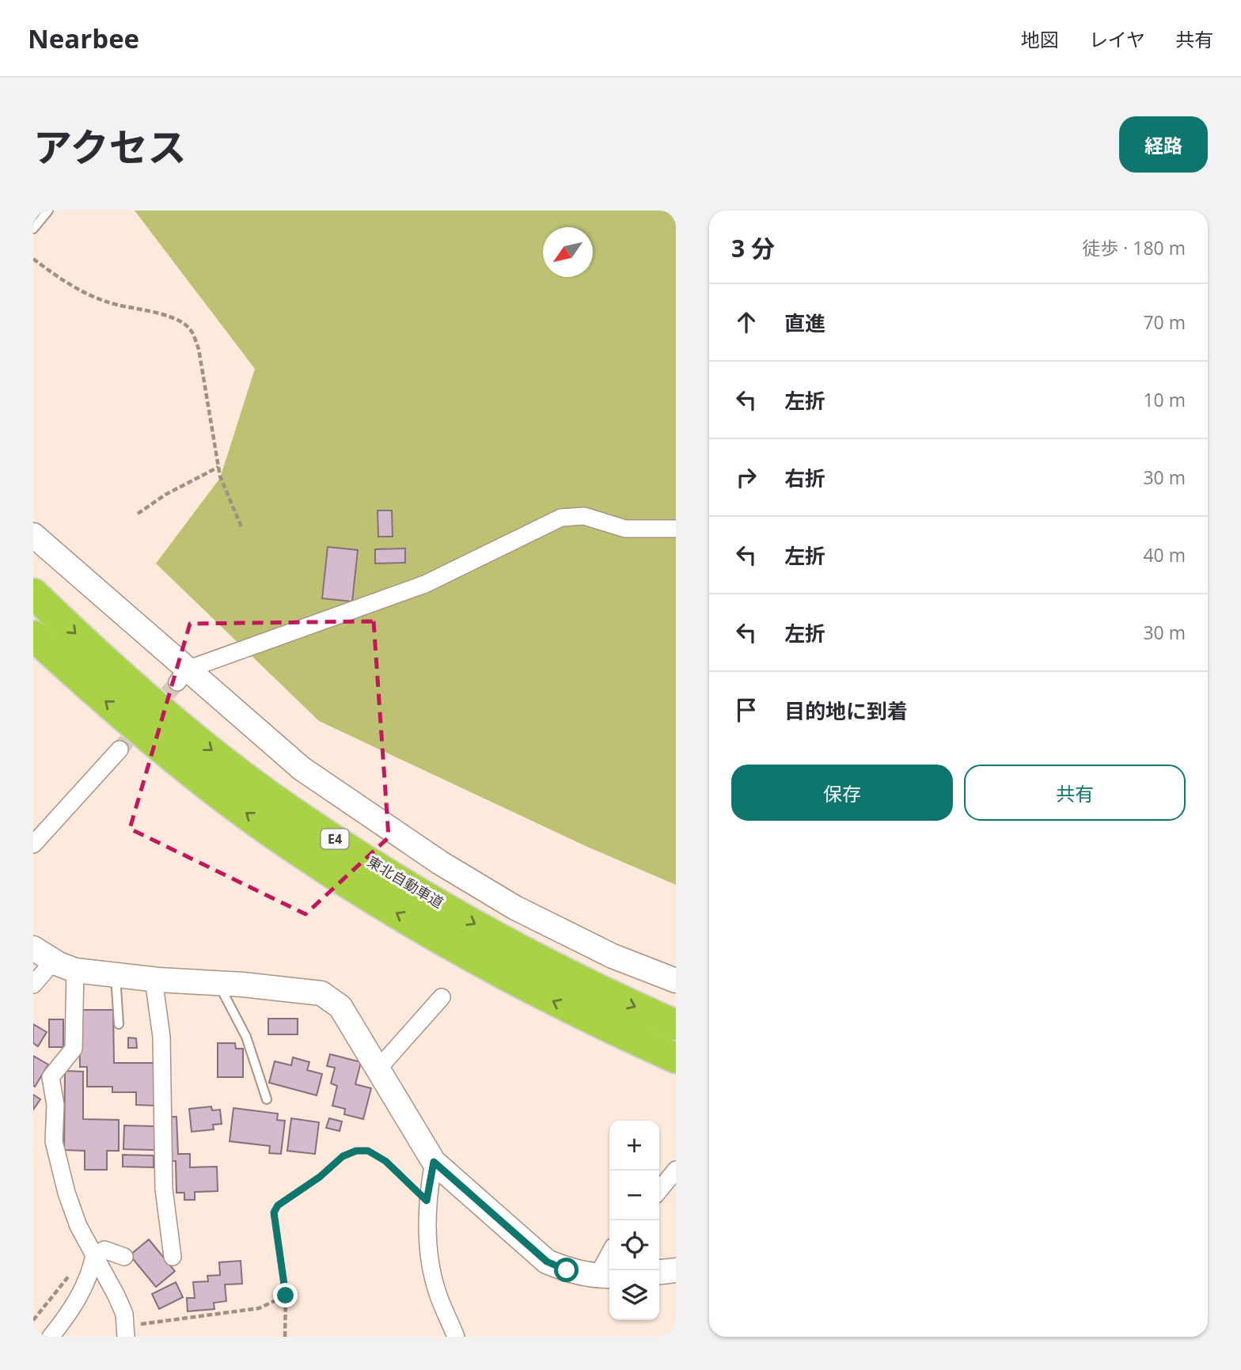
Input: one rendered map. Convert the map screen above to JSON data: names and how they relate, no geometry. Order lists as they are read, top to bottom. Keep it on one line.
{"streets":{"highway":["E4","東北自動車道"]},"north":"bottom left","page":{"header":"Nearbee","nav":["地図","レイヤ","共有"],"title":"アクセス","buttons":["経路",["保存","共有"]],"heading":["3 分","徒歩 · 180 m"],"list":[["直進","70 m"],["左折","10 m"],["右折","30 m"],["左折","40 m"],["左折","30 m"],"目的地に到着"],"map_buttons":["+","−"]}}
